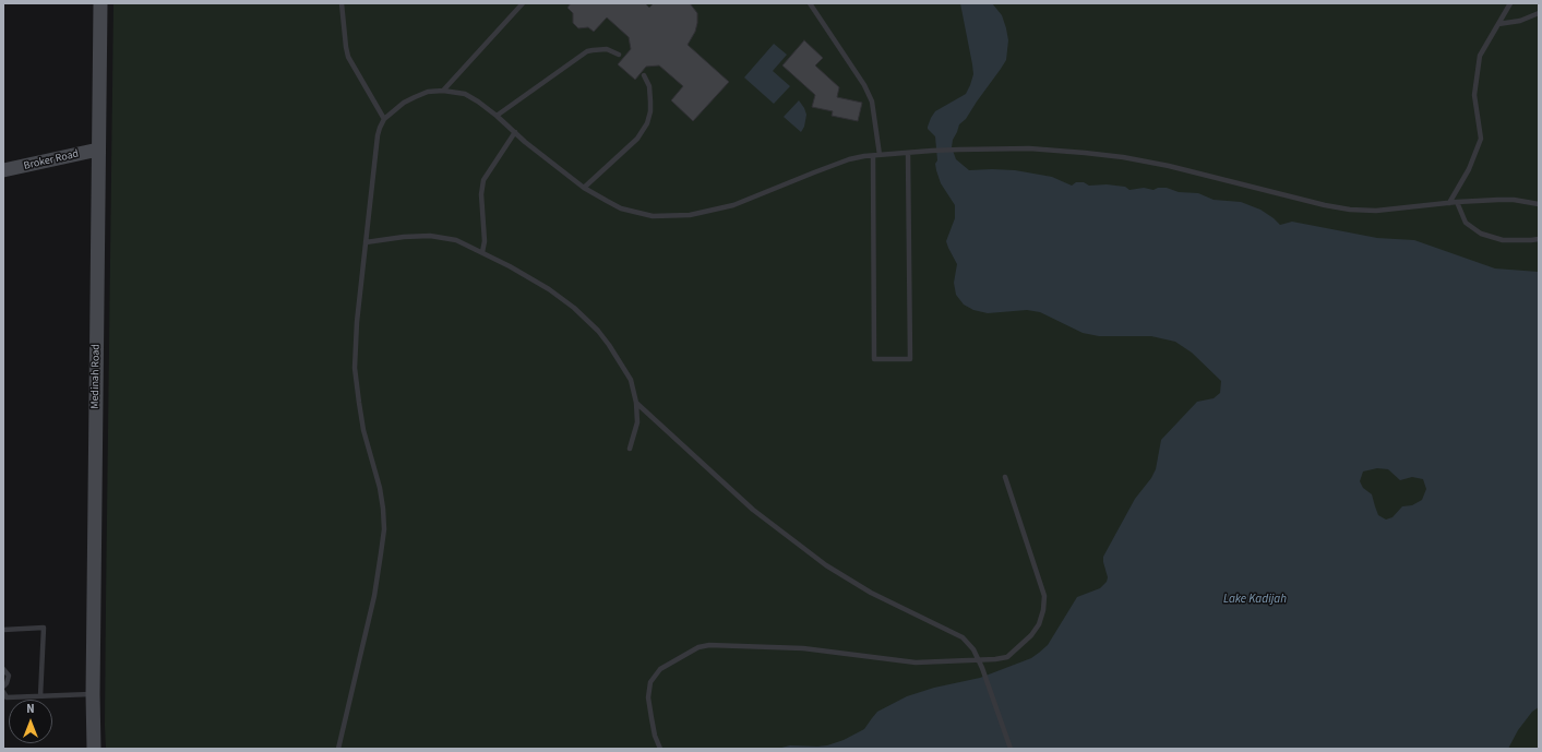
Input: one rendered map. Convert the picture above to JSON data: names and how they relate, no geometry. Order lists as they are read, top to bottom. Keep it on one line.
{"streets":{"main road":["Broker Road","Medinah Road"]},"crossings":[["Broker Road","Medinah Road"]],"water":["Lake Kadijah"],"north":"top"}
